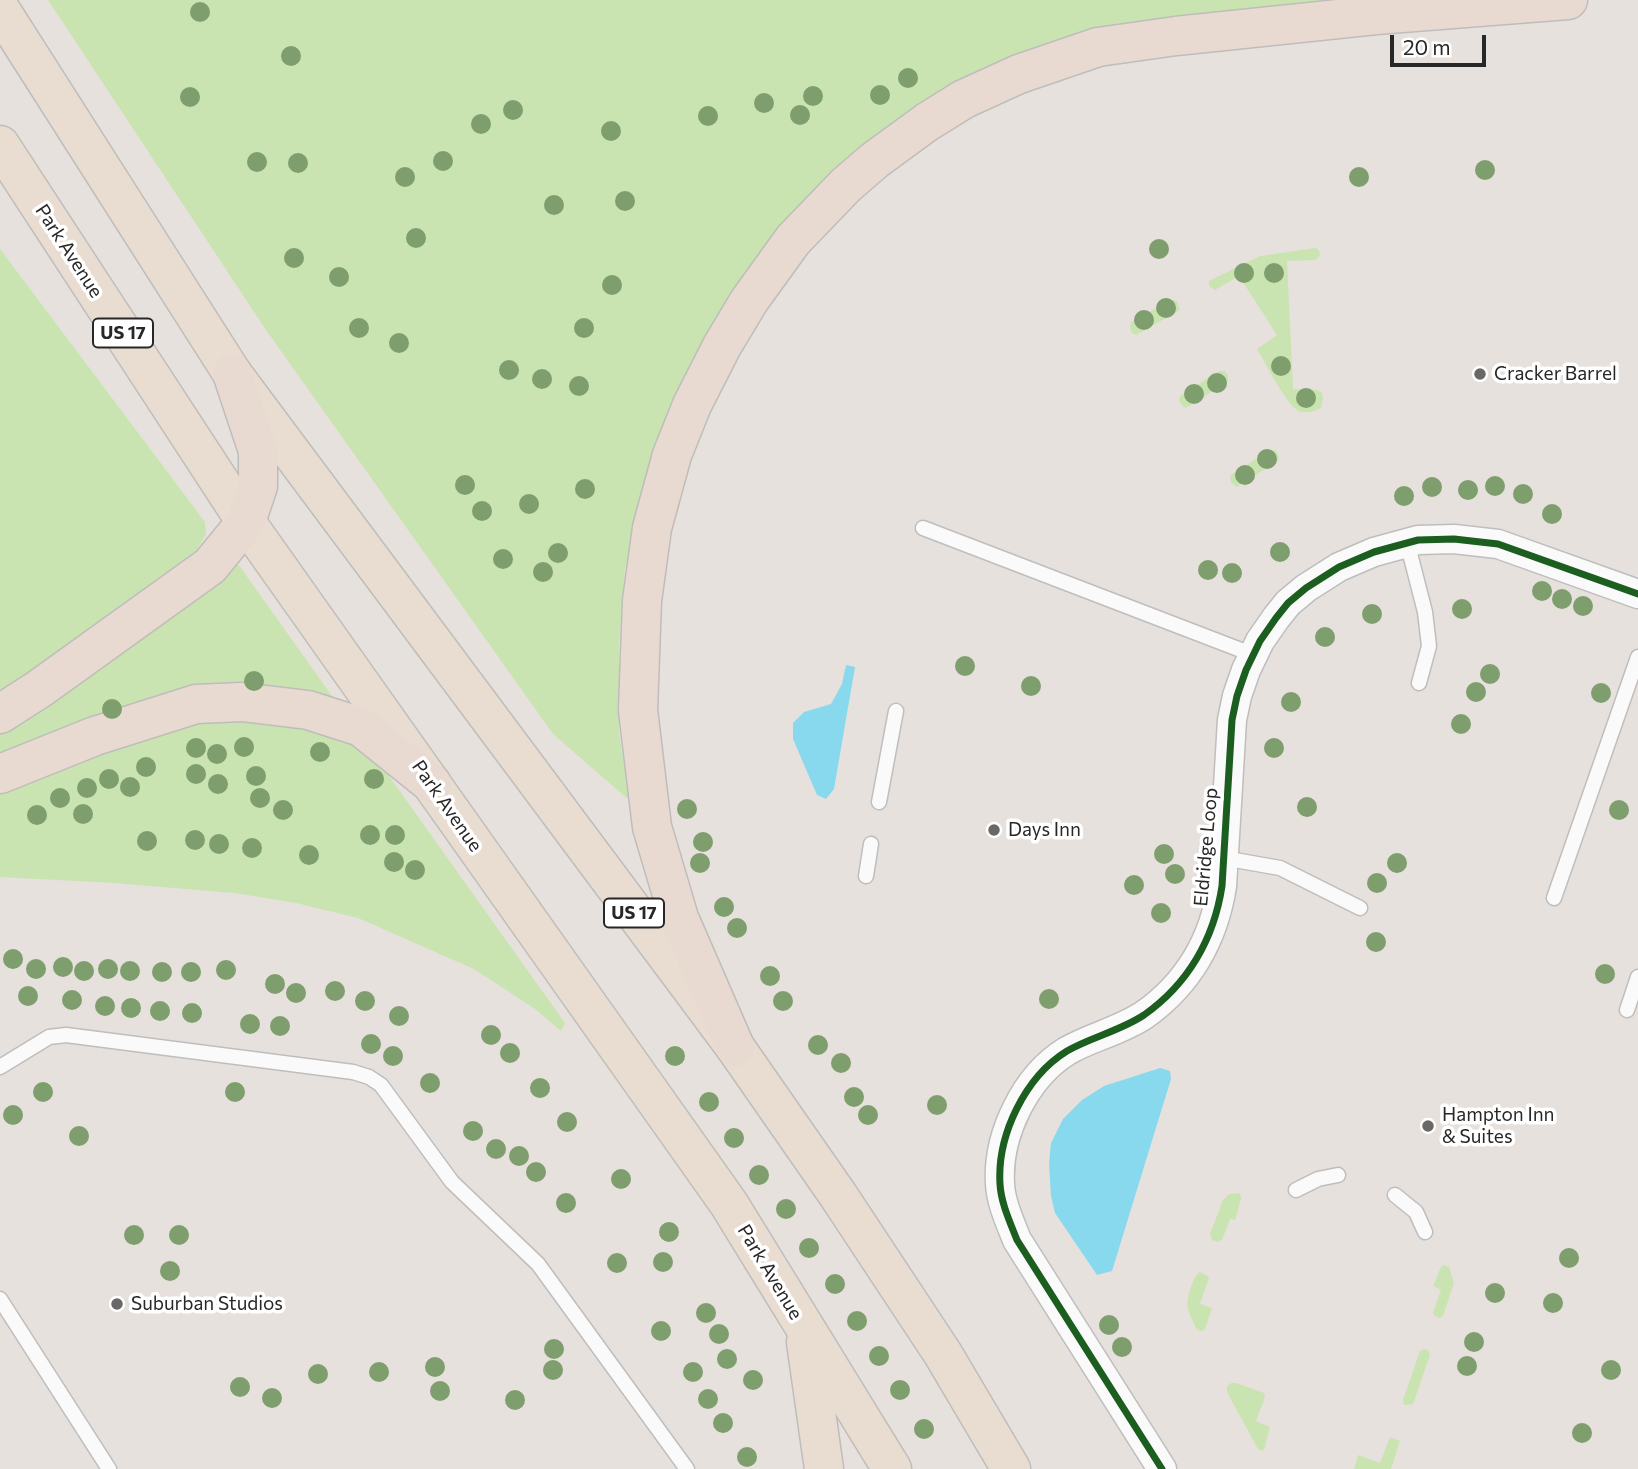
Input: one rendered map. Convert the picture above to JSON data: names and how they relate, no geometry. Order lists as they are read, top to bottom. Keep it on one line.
{"streets":{"highway":["Park Avenue","US 17"],"street":["Eldridge Loop"]},"places":["Cracker Barrel","Days Inn","Hampton Inn & Suites","Suburban Studios"],"scale_bar":"20 m"}
